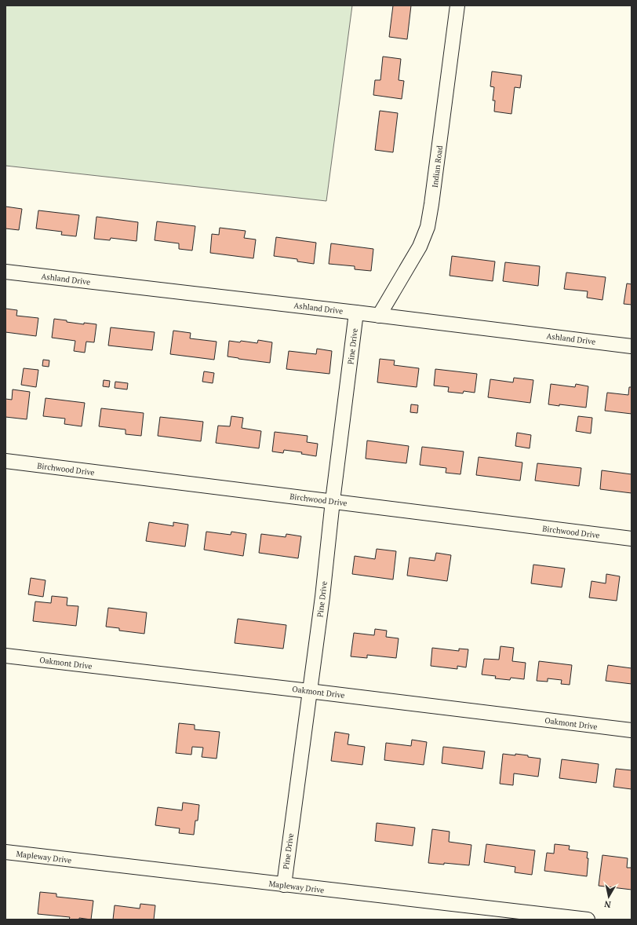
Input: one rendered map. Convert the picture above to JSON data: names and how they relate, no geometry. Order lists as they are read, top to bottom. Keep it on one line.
{"streets":{"street":["Indian Road","Ashland Drive","Pine Drive","Birchwood Drive","Oakmont Drive","Mapleway Drive"]},"crossings":[["Indian Road","Ashland Drive"],["Ashland Drive","Pine Drive"],["Pine Drive","Birchwood Drive"],["Pine Drive","Oakmont Drive"],["Pine Drive","Mapleway Drive"]],"north":"bottom"}
